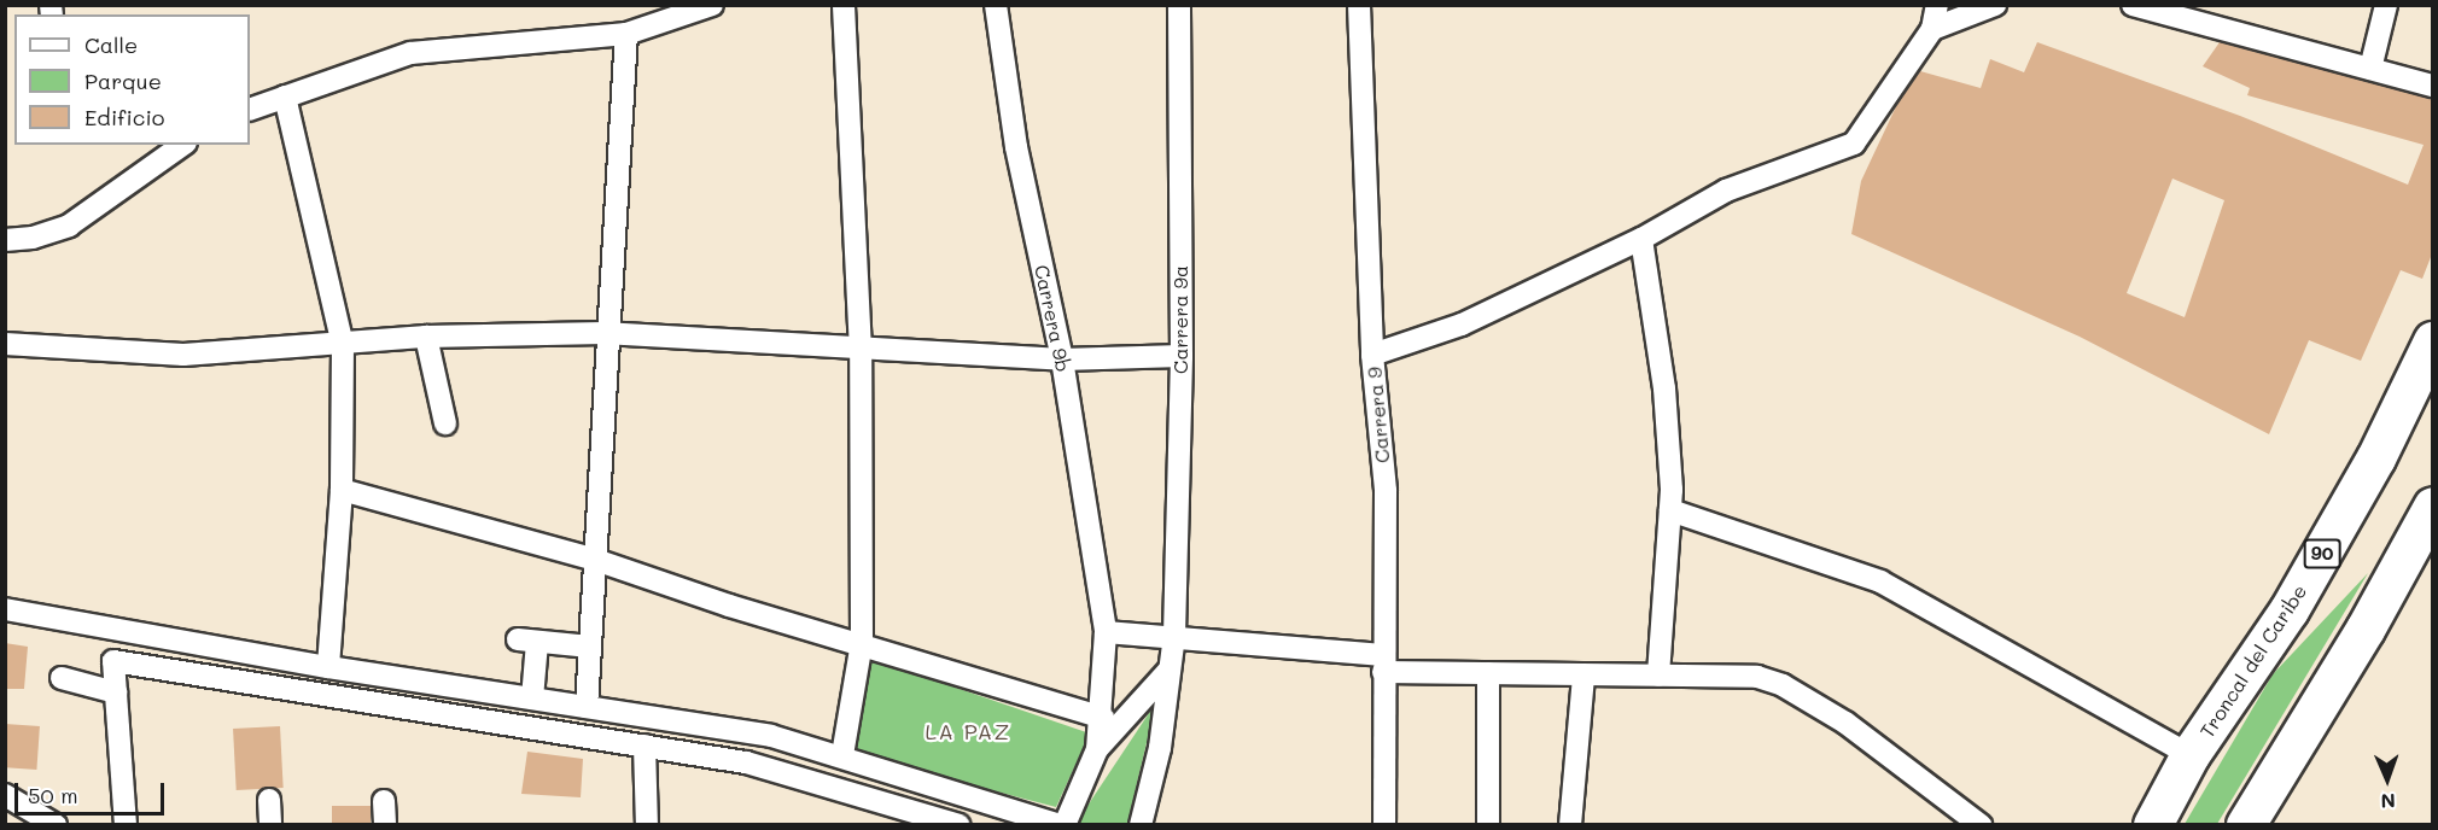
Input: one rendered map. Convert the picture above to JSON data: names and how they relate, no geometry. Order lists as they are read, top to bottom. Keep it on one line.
{"streets":{"highway":["90","Troncal del Caribe"],"street":["Carrera 9b","Carrera 9a","Carrera 9"]},"districts":["LA PAZ"],"legend":["Calle","Parque","Edificio"],"scale_bar":"50 m","north":"bottom"}
